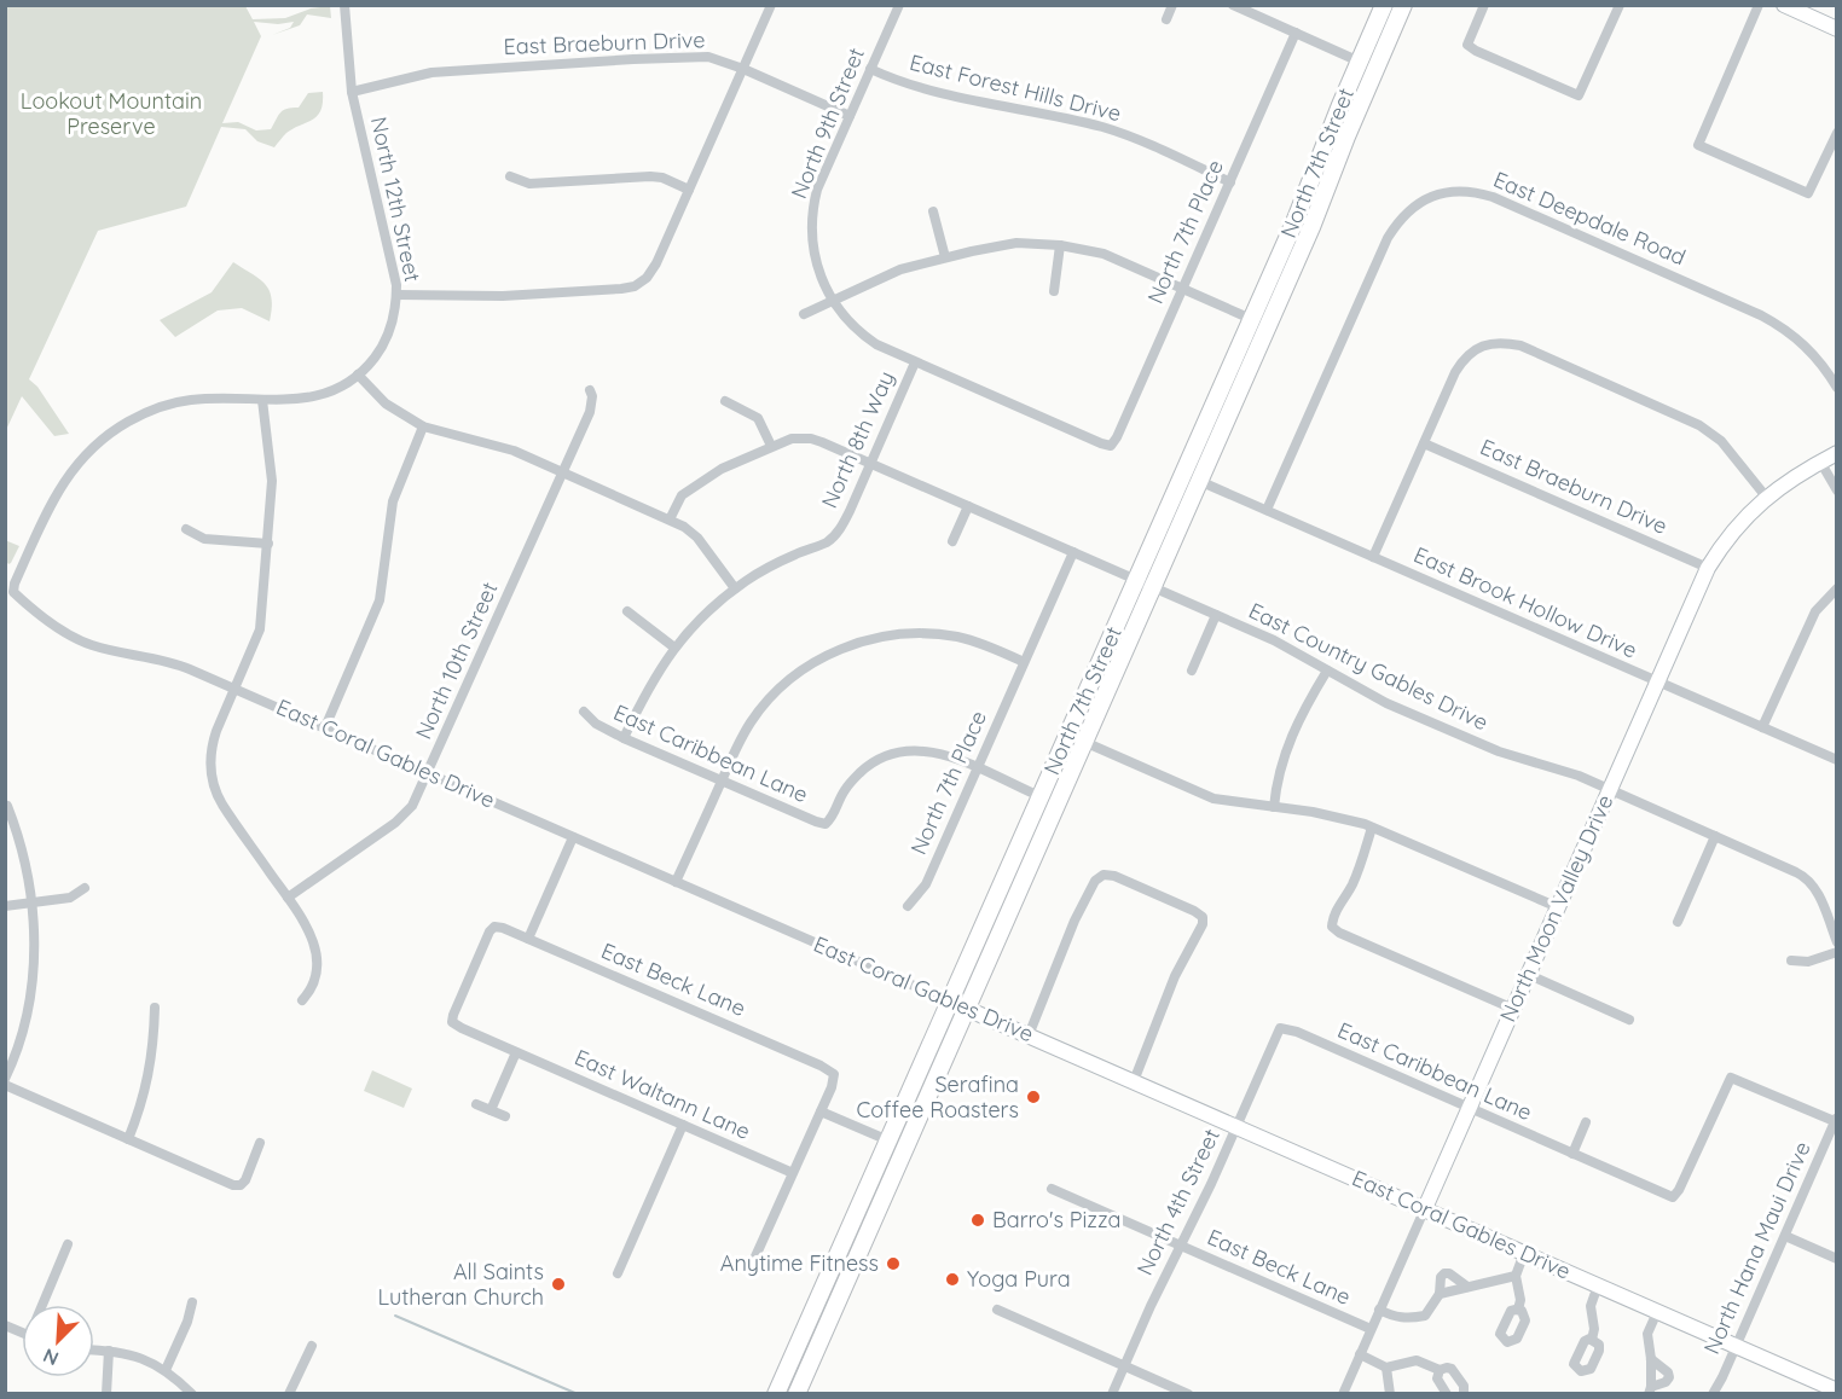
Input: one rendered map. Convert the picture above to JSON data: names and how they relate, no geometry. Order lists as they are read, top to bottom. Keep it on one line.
{"streets":{"main road":["North 7th Street"],"street":["East Braeburn Drive","East Forest Hills Drive","North 9th Street","North 12th Street","East Deepdale Road","North 7th Place","North 8th Way","East Brook Hollow Drive","North 10th Street","East Country Gables Drive","East Coral Gables Drive","East Caribbean Lane","North Moon Valley Drive","East Beck Lane","East Waltann Lane","North 4th Street","North Hana Maui Drive"]},"crossings":[["East Braeburn Drive","North 9th Street"],["East Braeburn Drive","North 12th Street"],["East Braeburn Drive","North Moon Valley Drive"],["East Forest Hills Drive","North 9th Street"],["East Forest Hills Drive","North 7th Place"],["North 7th Street","East Brook Hollow Drive"],["North 7th Street","East Country Gables Drive"],["North 7th Street","East Coral Gables Drive"],["North 12th Street","East Coral Gables Drive"],["East Deepdale Road","East Brook Hollow Drive"],["North 7th Place","North 8th Way"],["North 7th Place","East Country Gables Drive"],["North 7th Place","East Caribbean Lane"],["North 8th Way","East Country Gables Drive"],["North 8th Way","East Caribbean Lane"],["East Brook Hollow Drive","North Moon Valley Drive"],["North 10th Street","East Coral Gables Drive"],["East Country Gables Drive","North Moon Valley Drive"],["East Coral Gables Drive","North Moon Valley Drive"],["East Coral Gables Drive","North 4th Street"],["East Coral Gables Drive","North Hana Maui Drive"],["East Caribbean Lane","North Moon Valley Drive"],["East Caribbean Lane","North 4th Street"],["East Caribbean Lane","North Hana Maui Drive"],["North Moon Valley Drive","East Beck Lane"],["East Beck Lane","East Waltann Lane"],["East Beck Lane","North 4th Street"]],"parks":["Lookout Mountain Preserve"],"places":["Serafina Coffee Roasters","Barro's Pizza","Anytime Fitness","Yoga Pura","All Saints Lutheran Church"],"north":"bottom left"}
